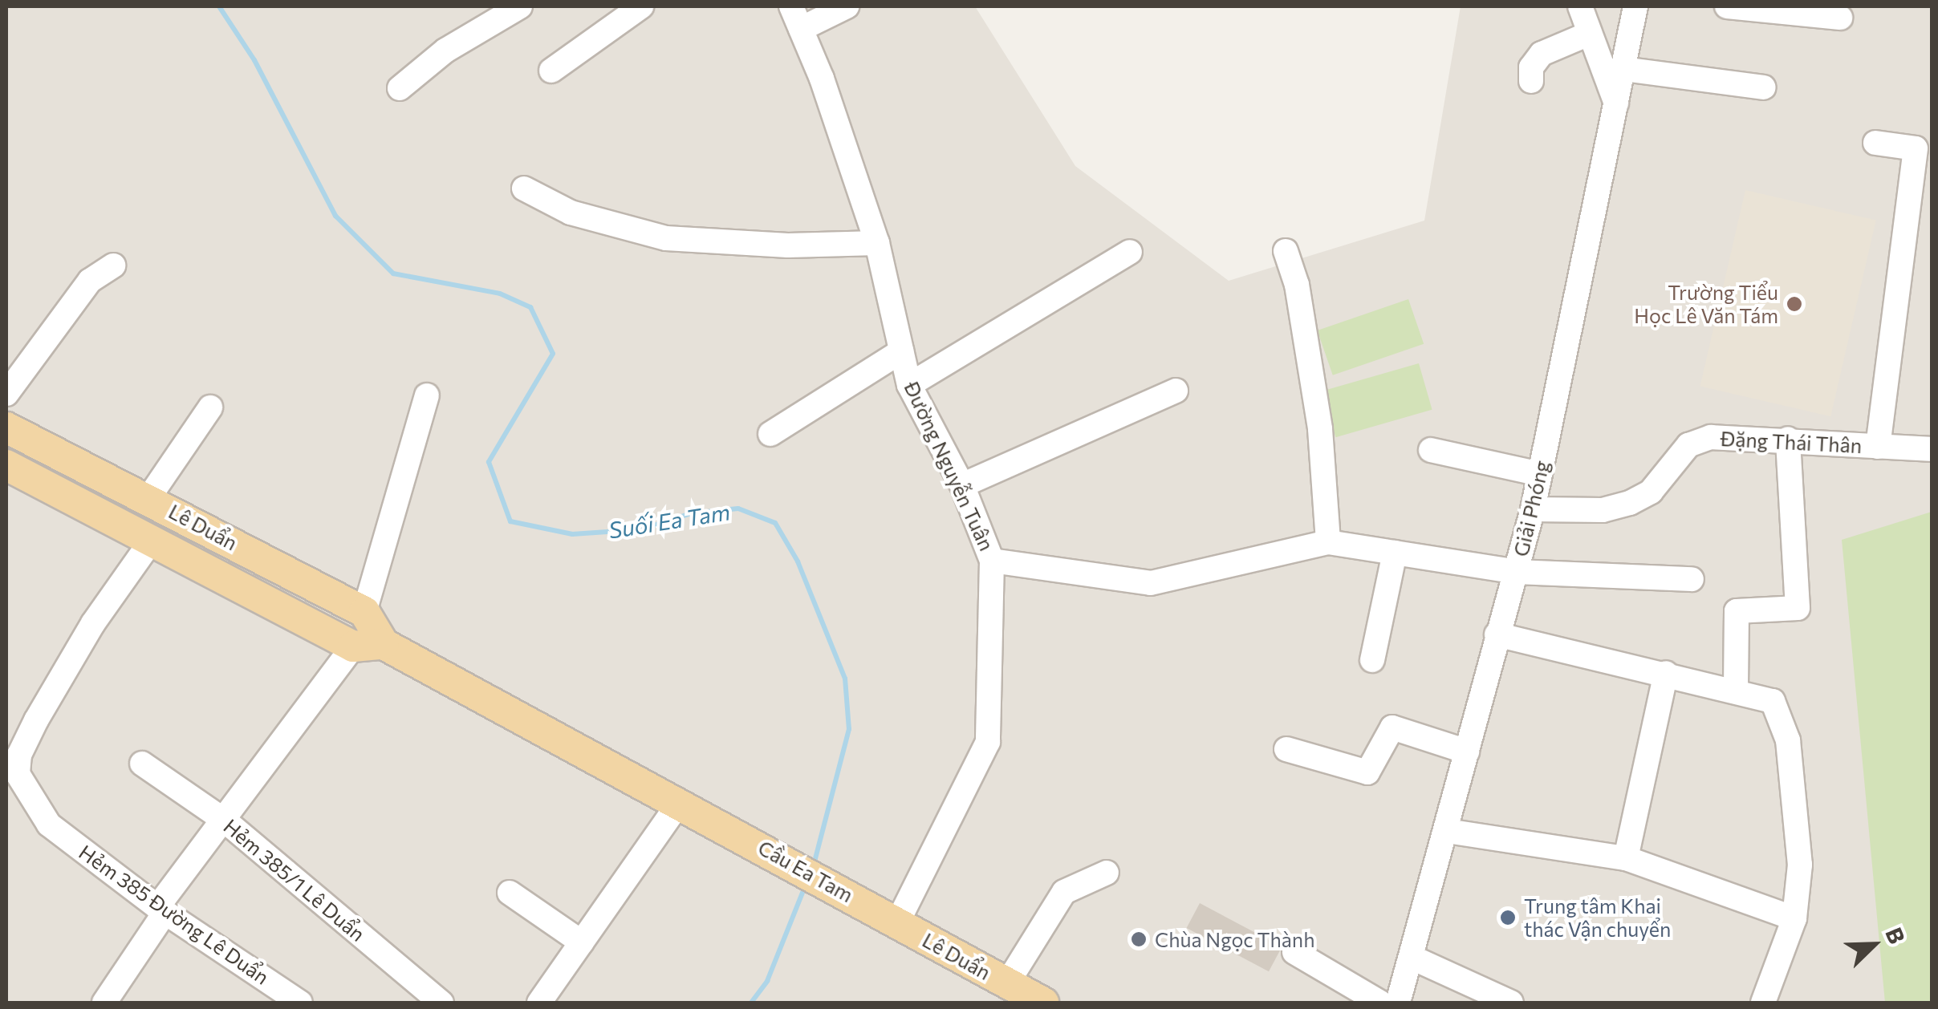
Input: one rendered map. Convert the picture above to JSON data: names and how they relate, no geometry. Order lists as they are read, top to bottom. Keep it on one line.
{"streets":{"main road":["Lê Duẩn","Cầu Ea Tam"],"street":["Đặng Thái Thân","Đường Nguyễn Tuân","Giải Phóng","Hẻm 385/1 Lê Duẩn","Hẻm 385 Đường Lê Duẩn"]},"crossings":[["Đặng Thái Thân","Giải Phóng"],["Đường Nguyễn Tuân","Lê Duẩn"],["Lê Duẩn","Cầu Ea Tam"],["Lê Duẩn","Hẻm 385 Đường Lê Duẩn"]],"water":["Suối Ea Tam"],"places":["Trường Tiểu Học Lê Văn Tám","Trung tâm Khai thác Vận chuyển","Chùa Ngọc Thành"],"north":"top right"}
